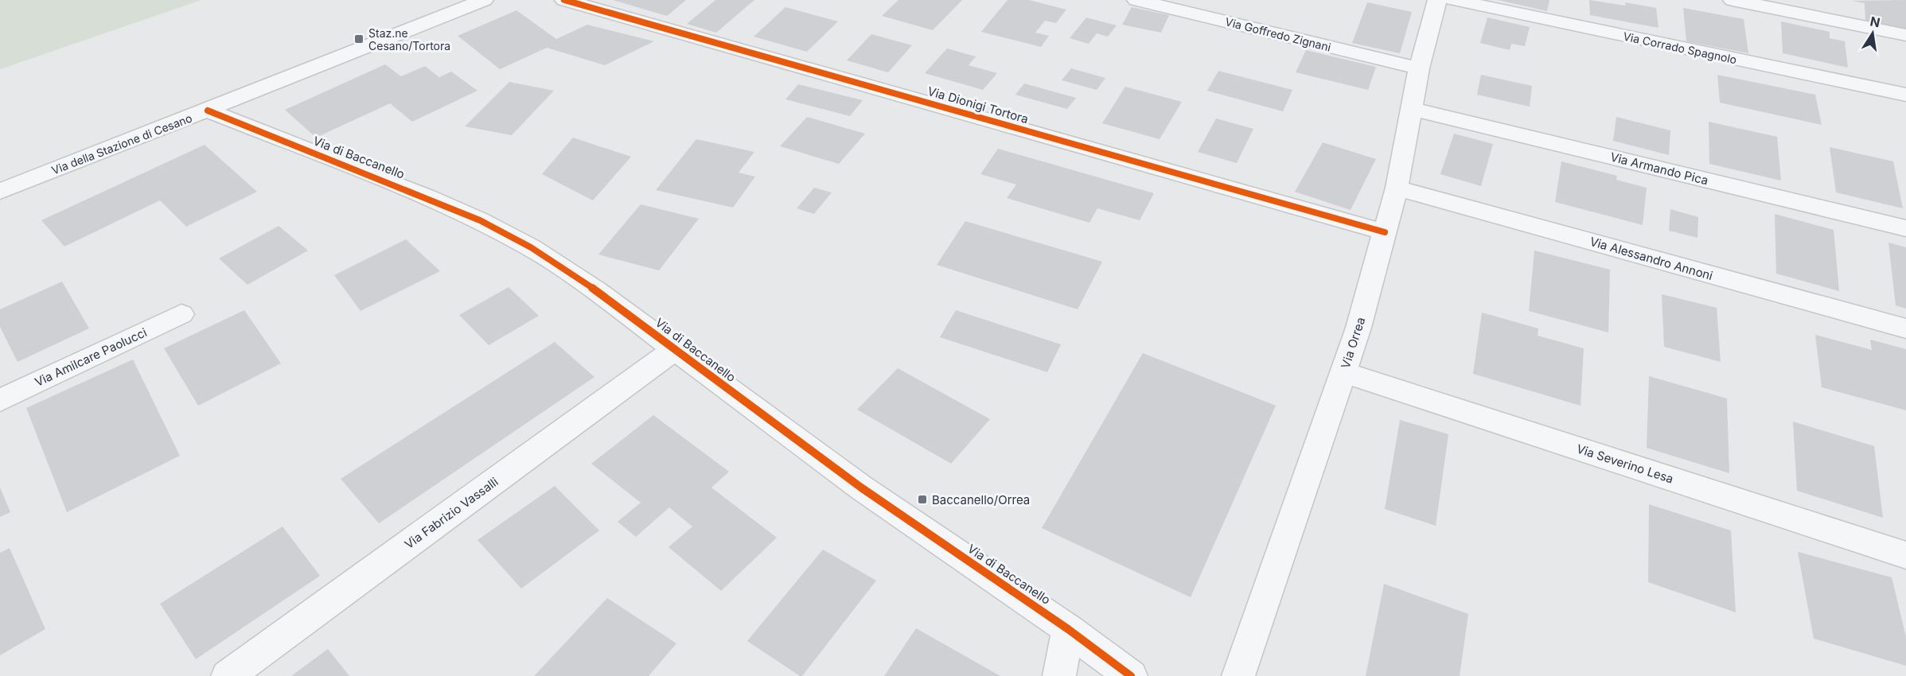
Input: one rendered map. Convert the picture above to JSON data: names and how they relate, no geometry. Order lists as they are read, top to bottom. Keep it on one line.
{"streets":{"street":["Via Goffredo Zignani","Via Corrado Spagnolo","Via Dionigi Tortora","Via della Stazione di Cesano","Via di Baccanello","Via Armando Pica","Via Alessandro Annoni","Via Orrea","Via Amilcare Paolucci","Via Severino Lesa","Via Fabrizio Vassalli"]},"crossings":[["Via Goffredo Zignani","Via Orrea"],["Via Dionigi Tortora","Via Orrea"],["Via della Stazione di Cesano","Via di Baccanello"],["Via di Baccanello","Via Fabrizio Vassalli"],["Via Armando Pica","Via Orrea"],["Via Alessandro Annoni","Via Orrea"],["Via Orrea","Via Severino Lesa"]],"places":{"transit":["Staz.ne Cesano/Tortora","Baccanello/Orrea"]},"north":"top"}
